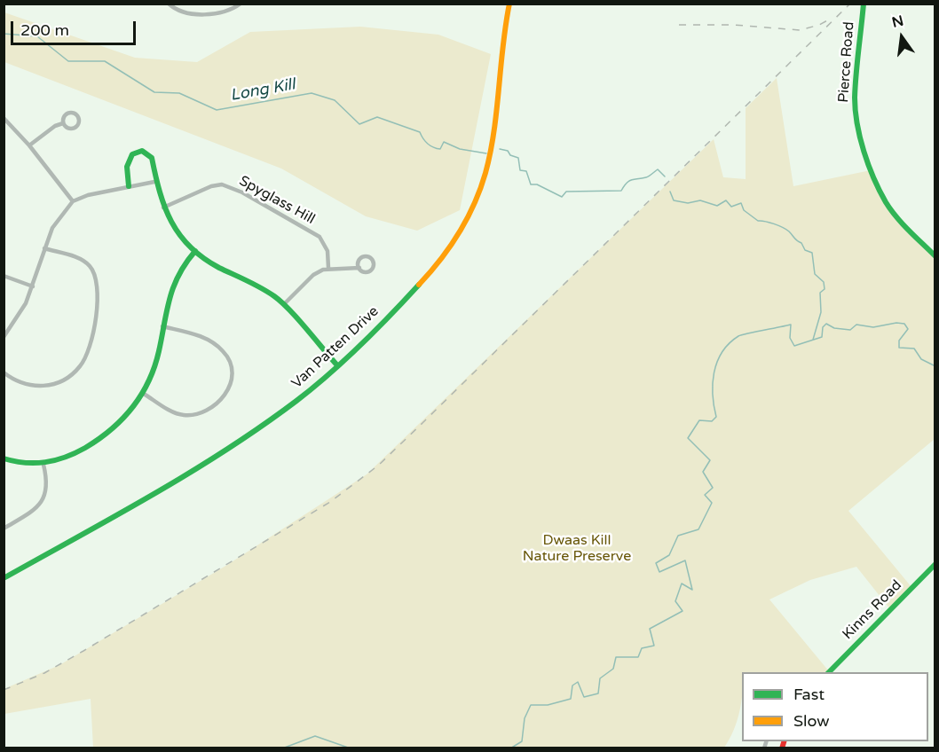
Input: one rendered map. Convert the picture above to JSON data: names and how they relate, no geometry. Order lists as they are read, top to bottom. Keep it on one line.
{"streets":{"street":["Pierce Road","Spyglass Hill","Van Patten Drive","Kinns Road"]},"water":["Long Kill"],"parks":["Dwaas Kill Nature Preserve"],"legend":["Fast","Slow"],"scale_bar":"200 m","north":"top"}
